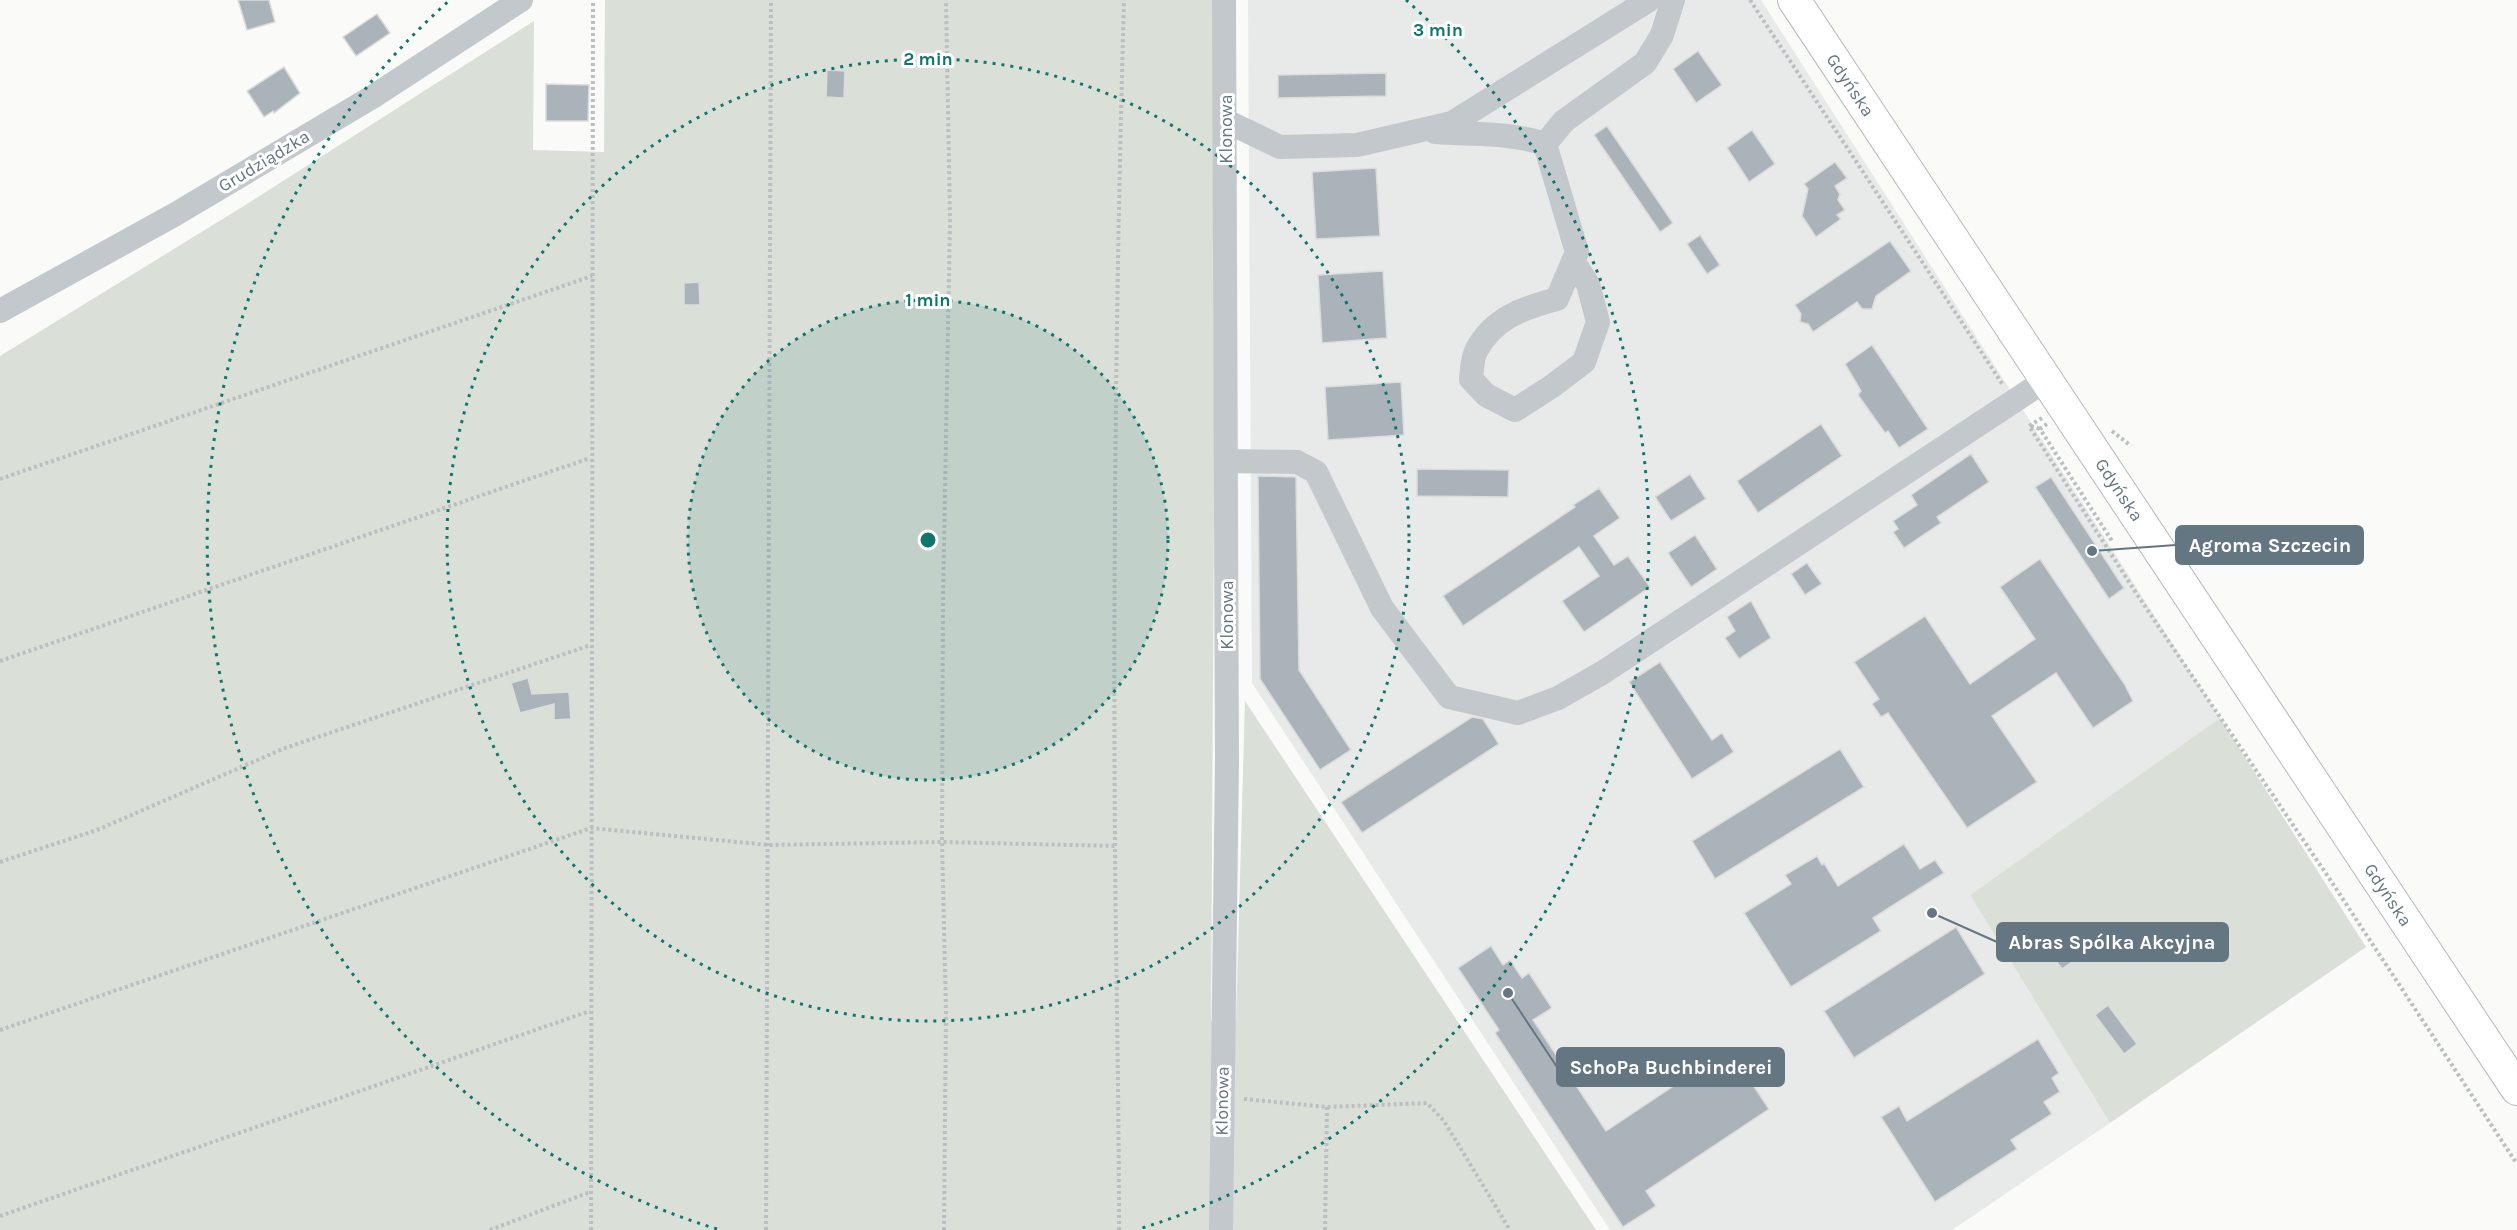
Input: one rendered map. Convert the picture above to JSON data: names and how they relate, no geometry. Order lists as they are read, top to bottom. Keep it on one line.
{"streets":{"main road":["Gdyńska"],"street":["Klonowa","Grudziądzka"]},"places":["Agroma Szczecin","Abras Spólka Akcyjna","SchoPa Buchbinderei"],"rings":["3 min","2 min","1 min"]}
